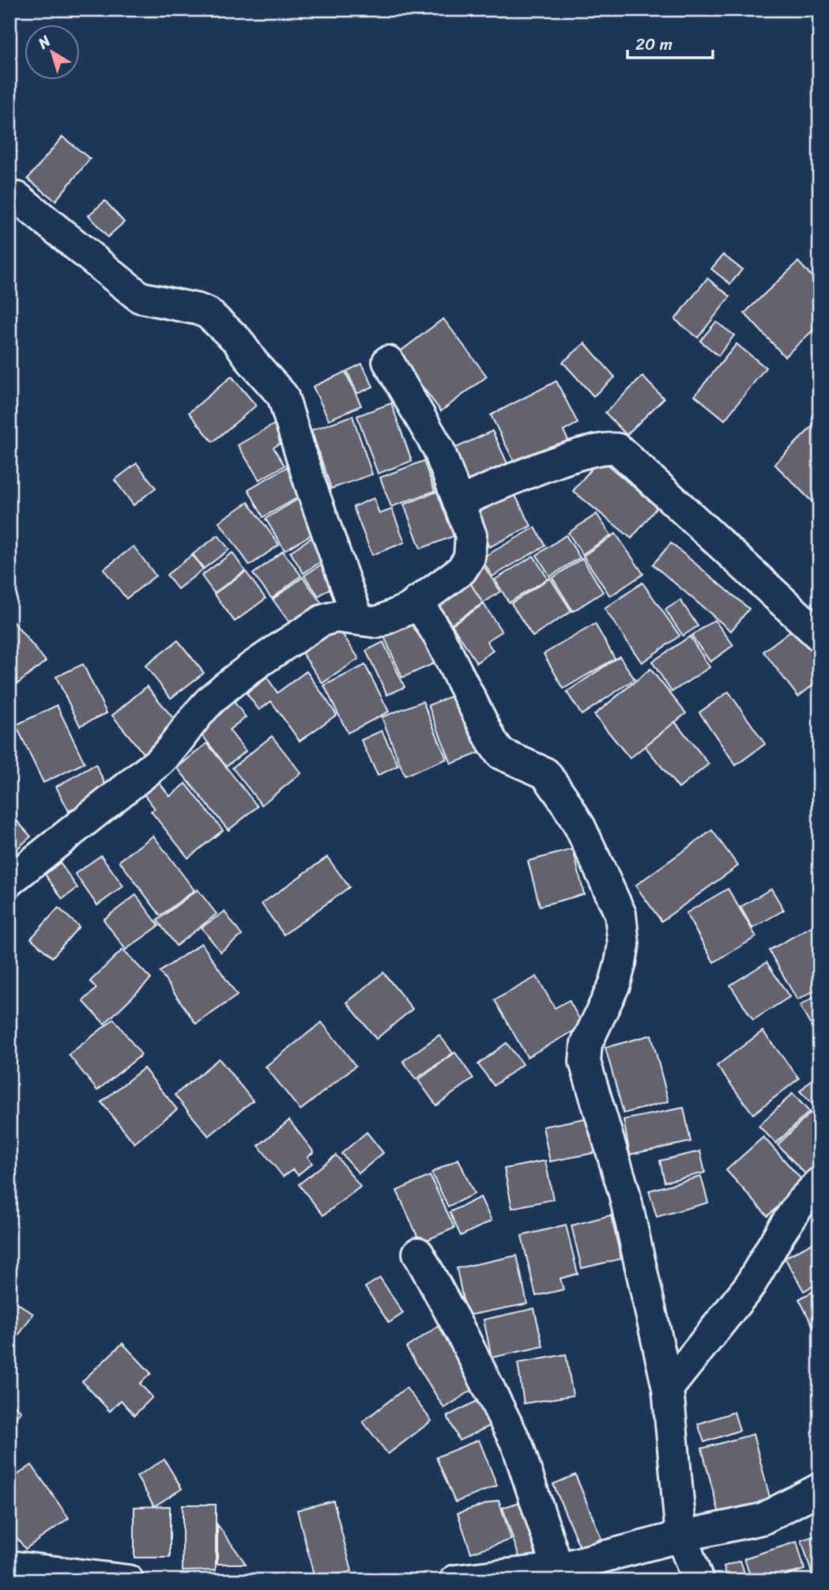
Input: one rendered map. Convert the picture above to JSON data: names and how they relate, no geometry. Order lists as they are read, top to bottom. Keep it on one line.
{"scale_bar":"20 m","north":"top left"}
